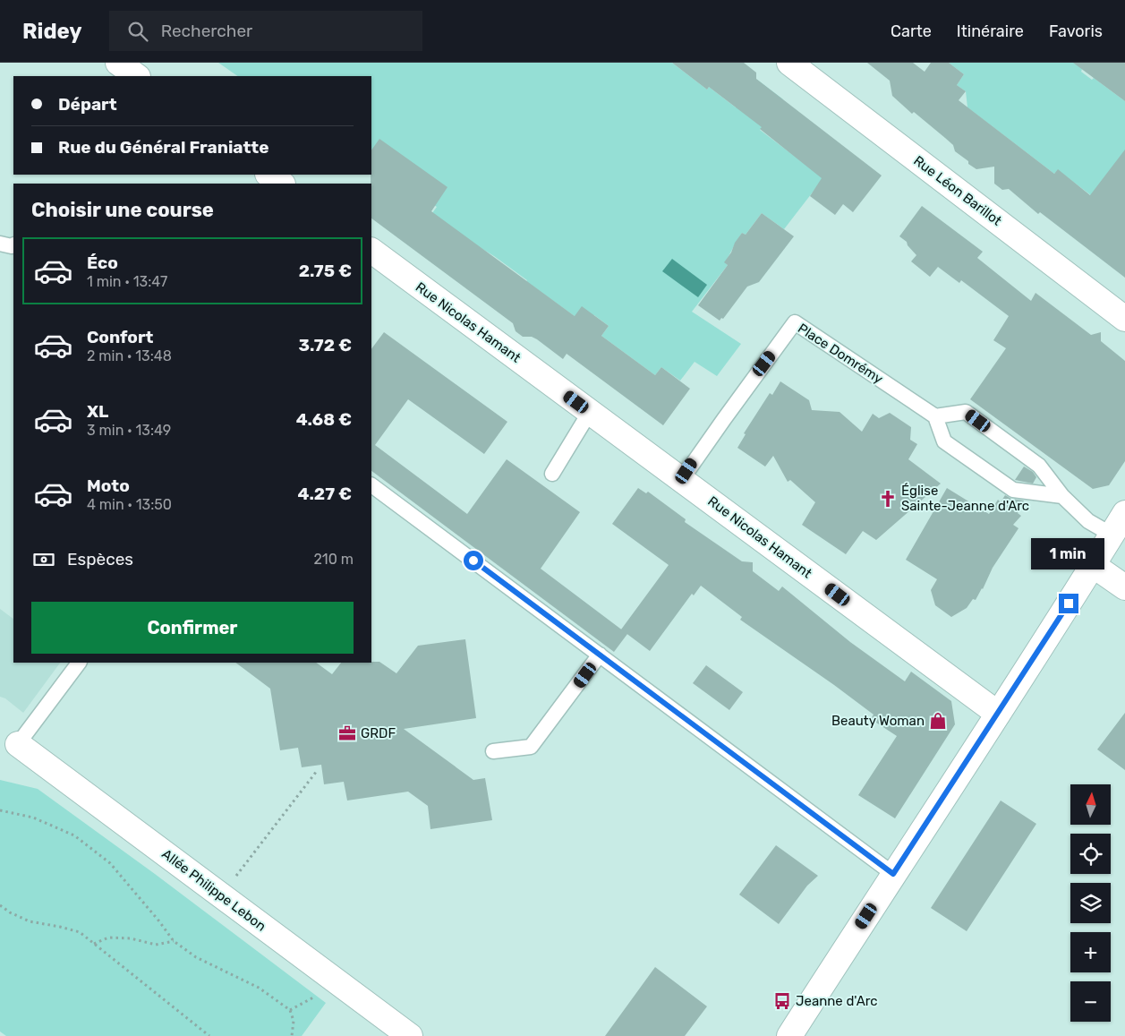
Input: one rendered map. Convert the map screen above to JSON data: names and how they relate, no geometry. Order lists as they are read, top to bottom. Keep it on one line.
{"streets":{"street":["Rue Léon Barillot","Rue Nicolas Hamant","Allée Philippe Lebon"],"lane":["Place Domrémy"]},"crossings":[["Rue Nicolas Hamant","Place Domrémy"]],"places":{"church":["Église Sainte-Jeanne d'Arc"],"shop":["Beauty Woman"],"office":["GRDF"],"bus stop":["Jeanne d'Arc"]},"north":"top","page":{"header":"Ridey","search":"Rechercher","nav":["Carte","Itinéraire","Favoris"],"banner":["Départ","Rue du Général Franiatte"],"heading":"Choisir une course","list":[{"name":"Éco","note":"1 min · 13:47","value":"2.75 €"},{"name":"Confort","note":"2 min · 13:48","value":"3.72 €"},{"name":"XL","note":"3 min · 13:49","value":"4.68 €"},{"name":"Moto","note":"4 min · 13:50","value":"4.27 €"}],"pay":["Espèces","210 m"],"bubble":"1 min","buttons":"Confirmer","map_buttons":["+","−"]}}
